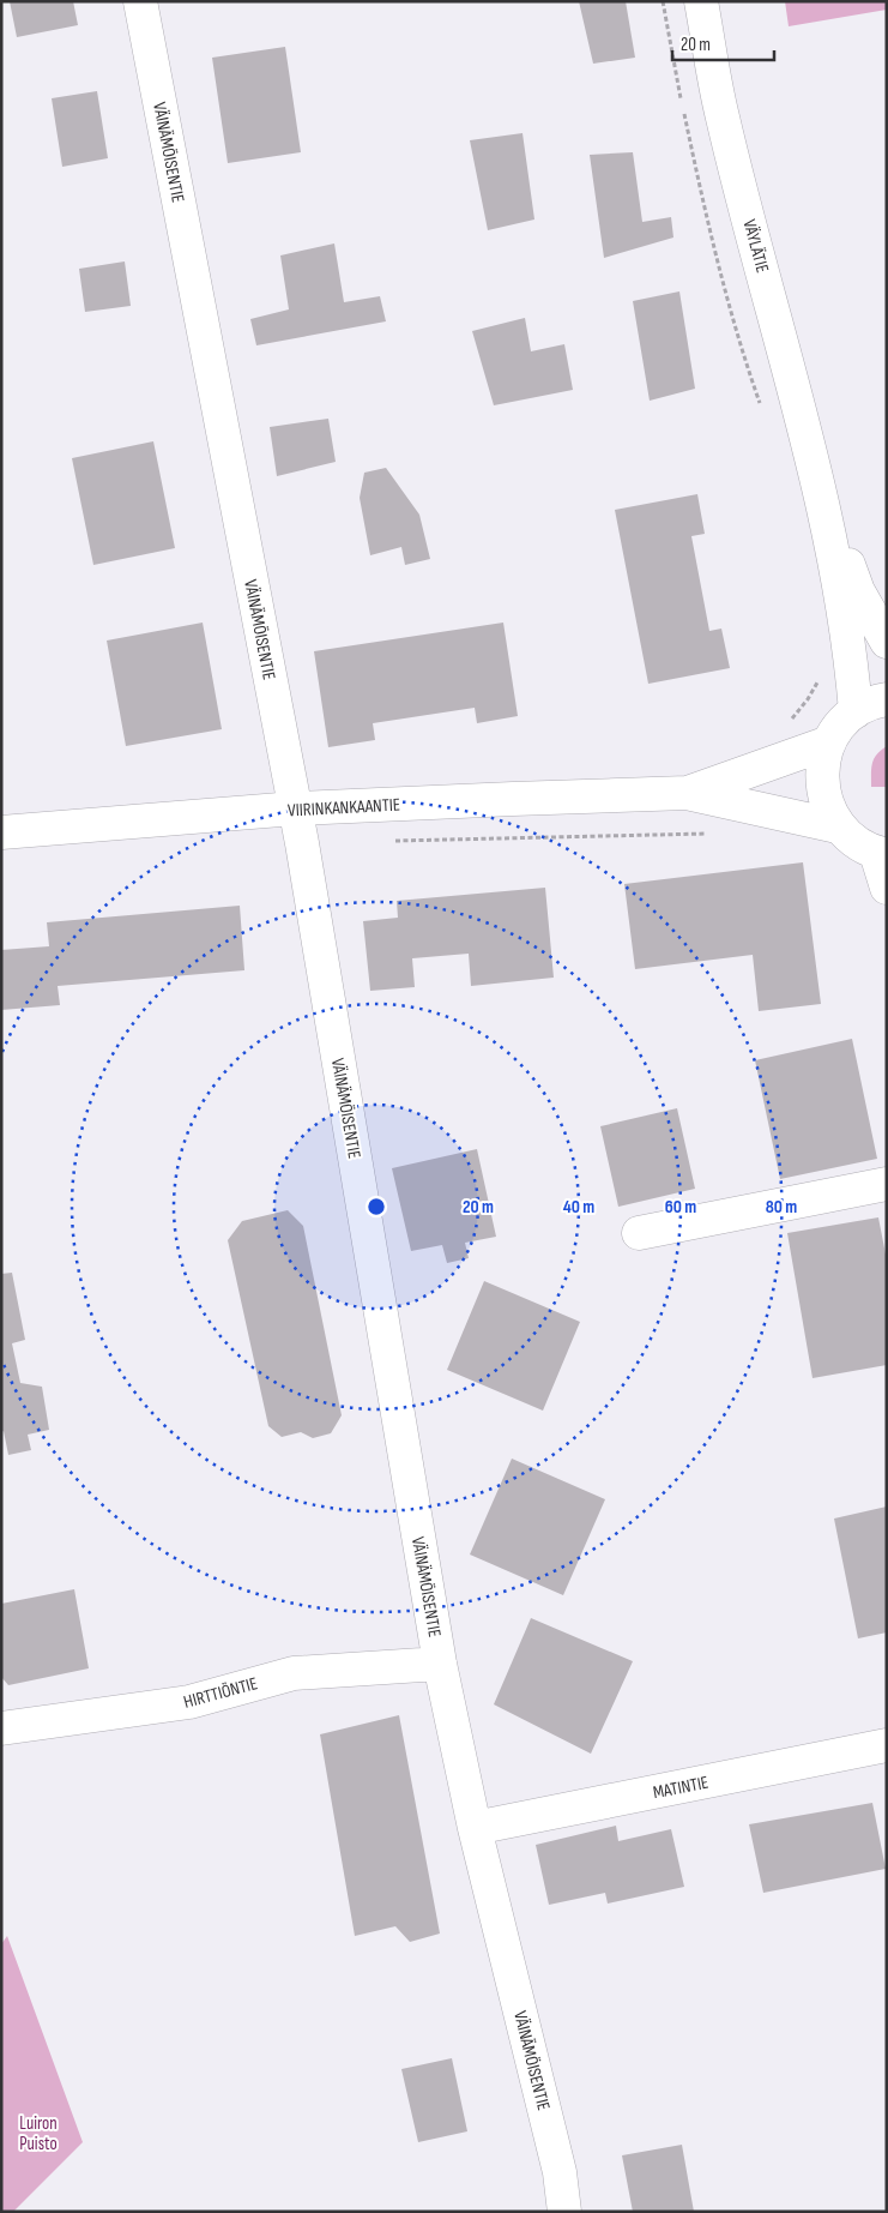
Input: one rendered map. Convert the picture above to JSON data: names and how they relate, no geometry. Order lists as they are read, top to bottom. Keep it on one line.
{"streets":{"street":["VÄINÄMÖISENTIE","VÄYLÄTIE","VIIRINKANKAANTIE","HIRTTIÖNTIE","MATINTIE"]},"crossings":[["VÄINÄMÖISENTIE","VIIRINKANKAANTIE"],["VÄINÄMÖISENTIE","HIRTTIÖNTIE"],["VÄINÄMÖISENTIE","MATINTIE"]],"parks":["Luiron Puisto"],"scale_bar":"20 m","rings":["20 m","40 m","60 m","80 m"]}
